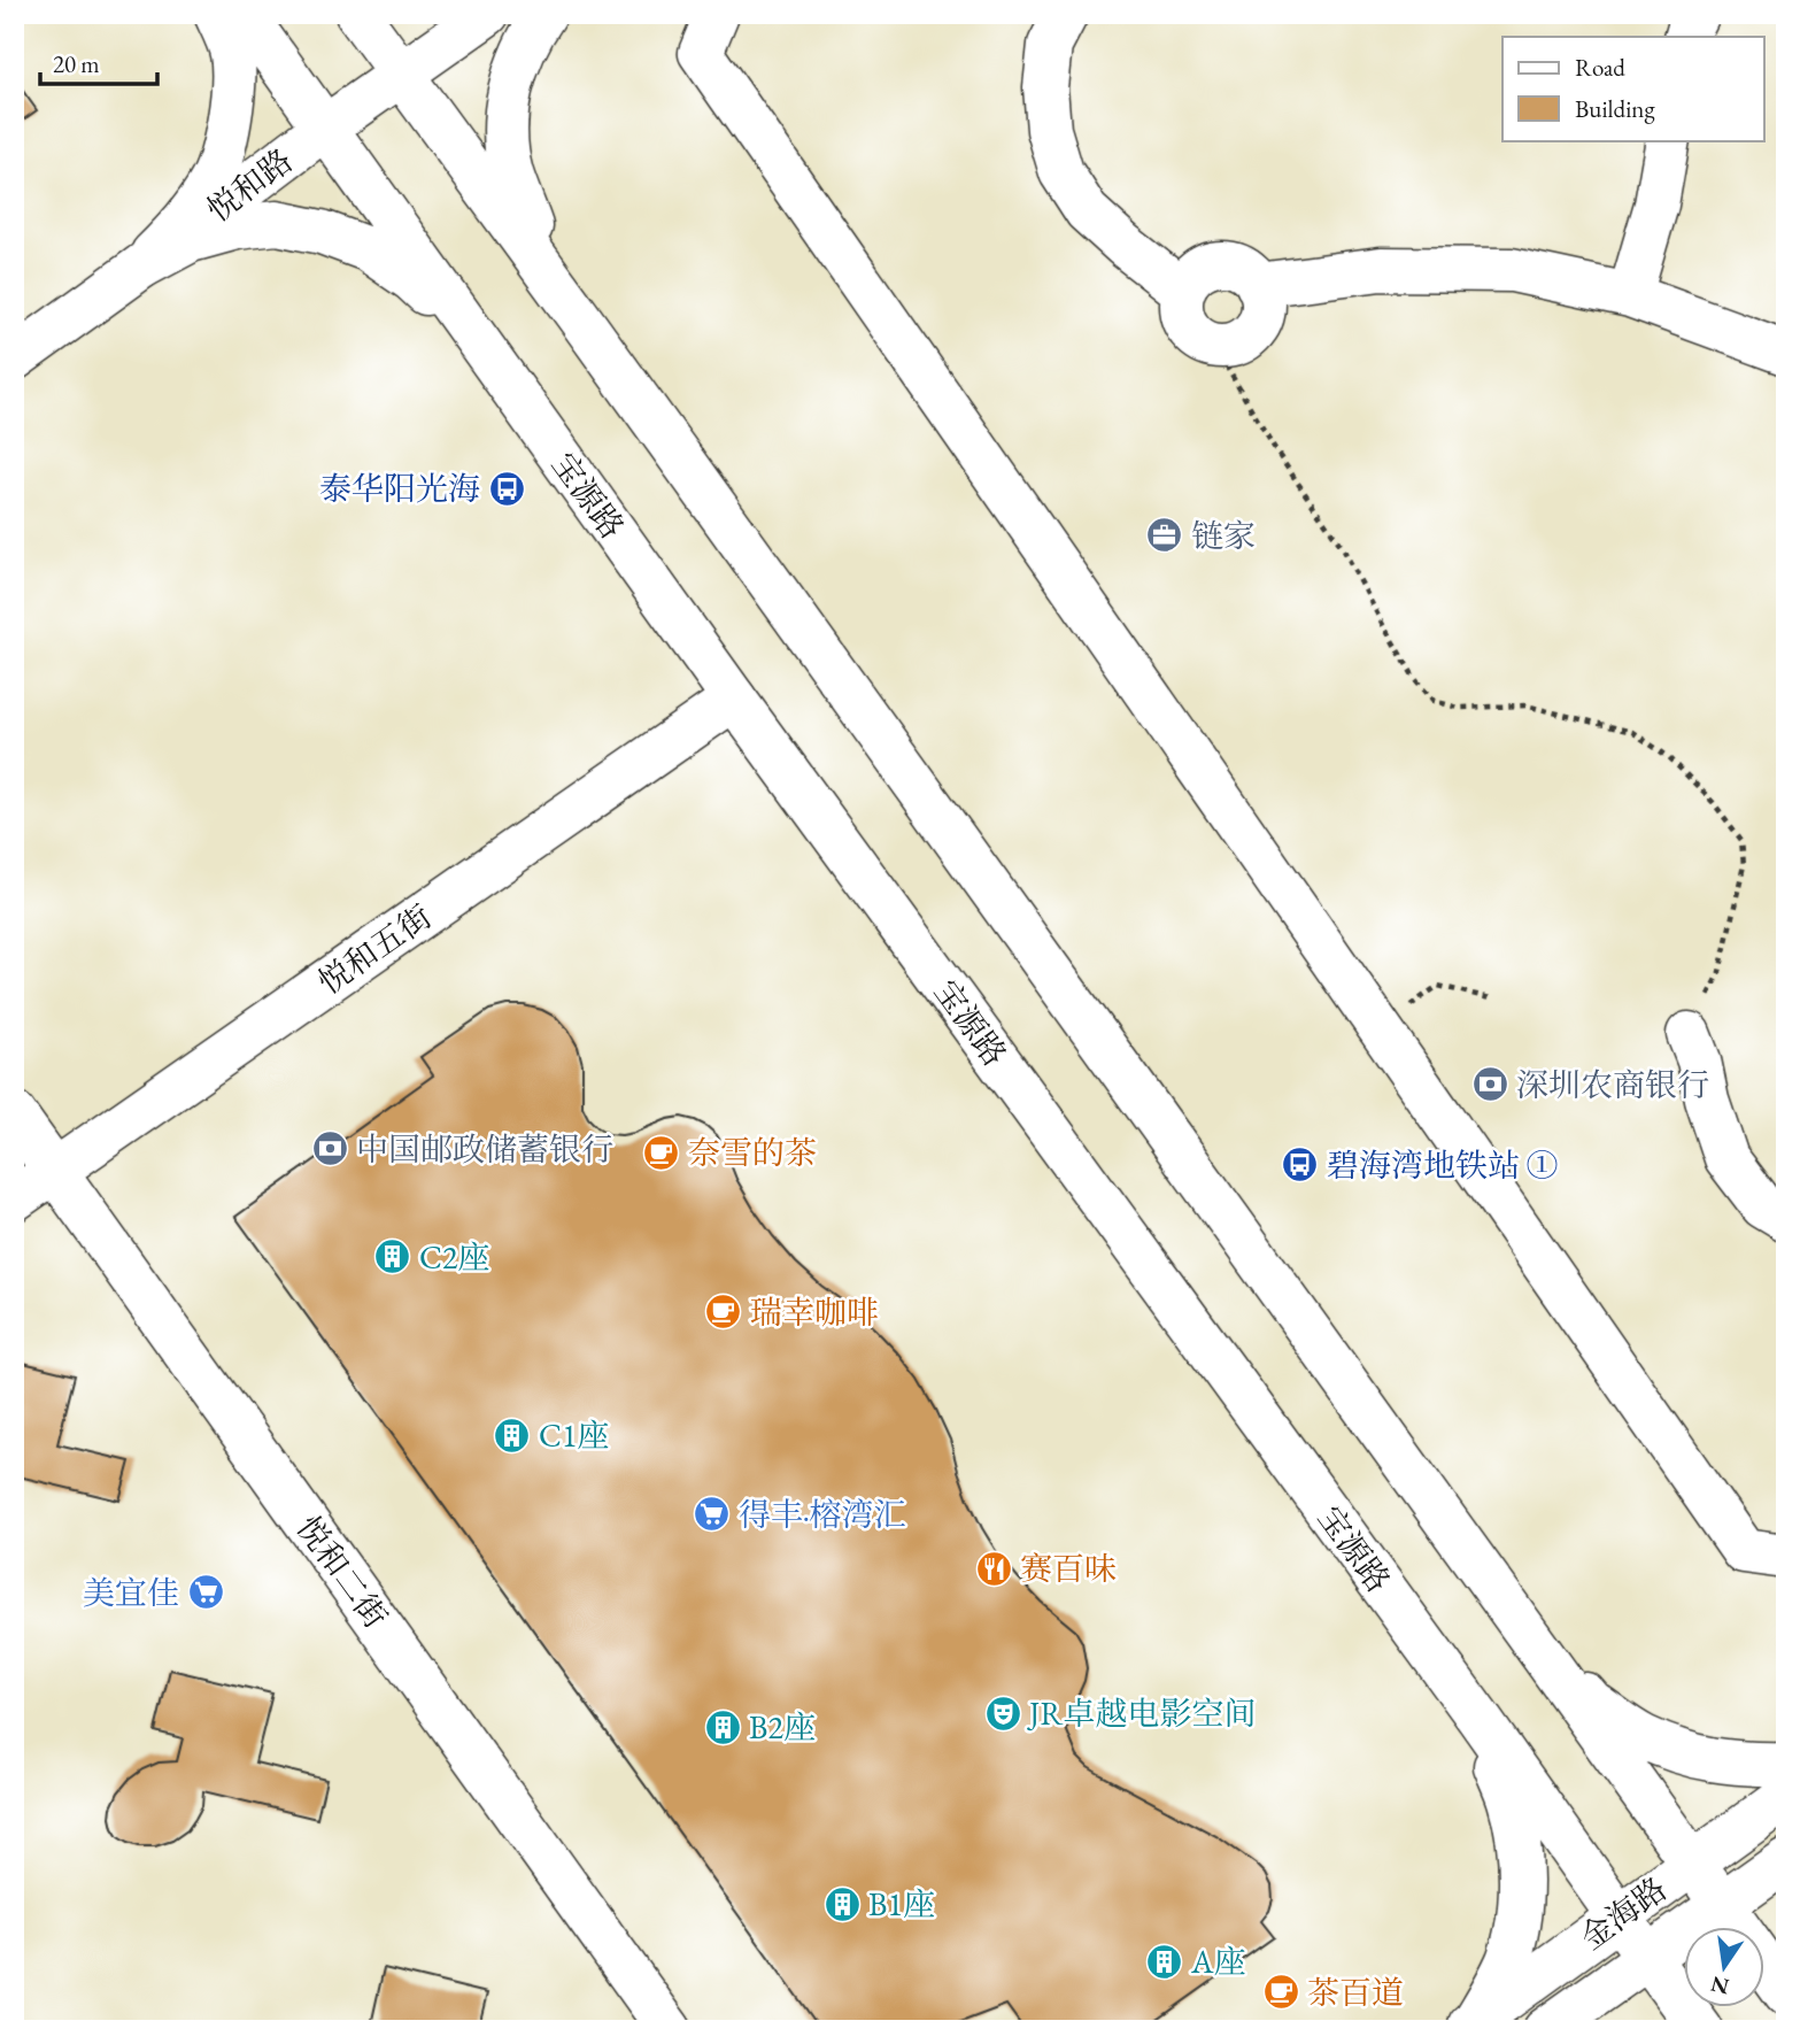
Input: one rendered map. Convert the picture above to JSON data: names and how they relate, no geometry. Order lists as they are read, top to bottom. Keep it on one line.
{"streets":{"main road":["悦和路","宝源路","悦和五街","悦和二街","金海路"]},"crossings":[["悦和路","宝源路"],["宝源路","悦和五街"],["宝源路","金海路"],["悦和五街","悦和二街"]],"places":{"bus stop":["泰华阳光海","碧海湾地铁站 ①"],"office":["链家"],"bank":["深圳农商银行","中国邮政储蓄银行"],"cafe":["奈雪的茶","瑞幸咖啡","茶百道"],"building":["C2座","C1座","B2座","B1座","A座"],"supermarket":["得丰·榕湾汇","美宜佳"],"restaurant":["赛百味"],"theatre":["JR卓越电影空间"]},"legend":["Road","Building"],"scale_bar":"20 m","north":"bottom"}
